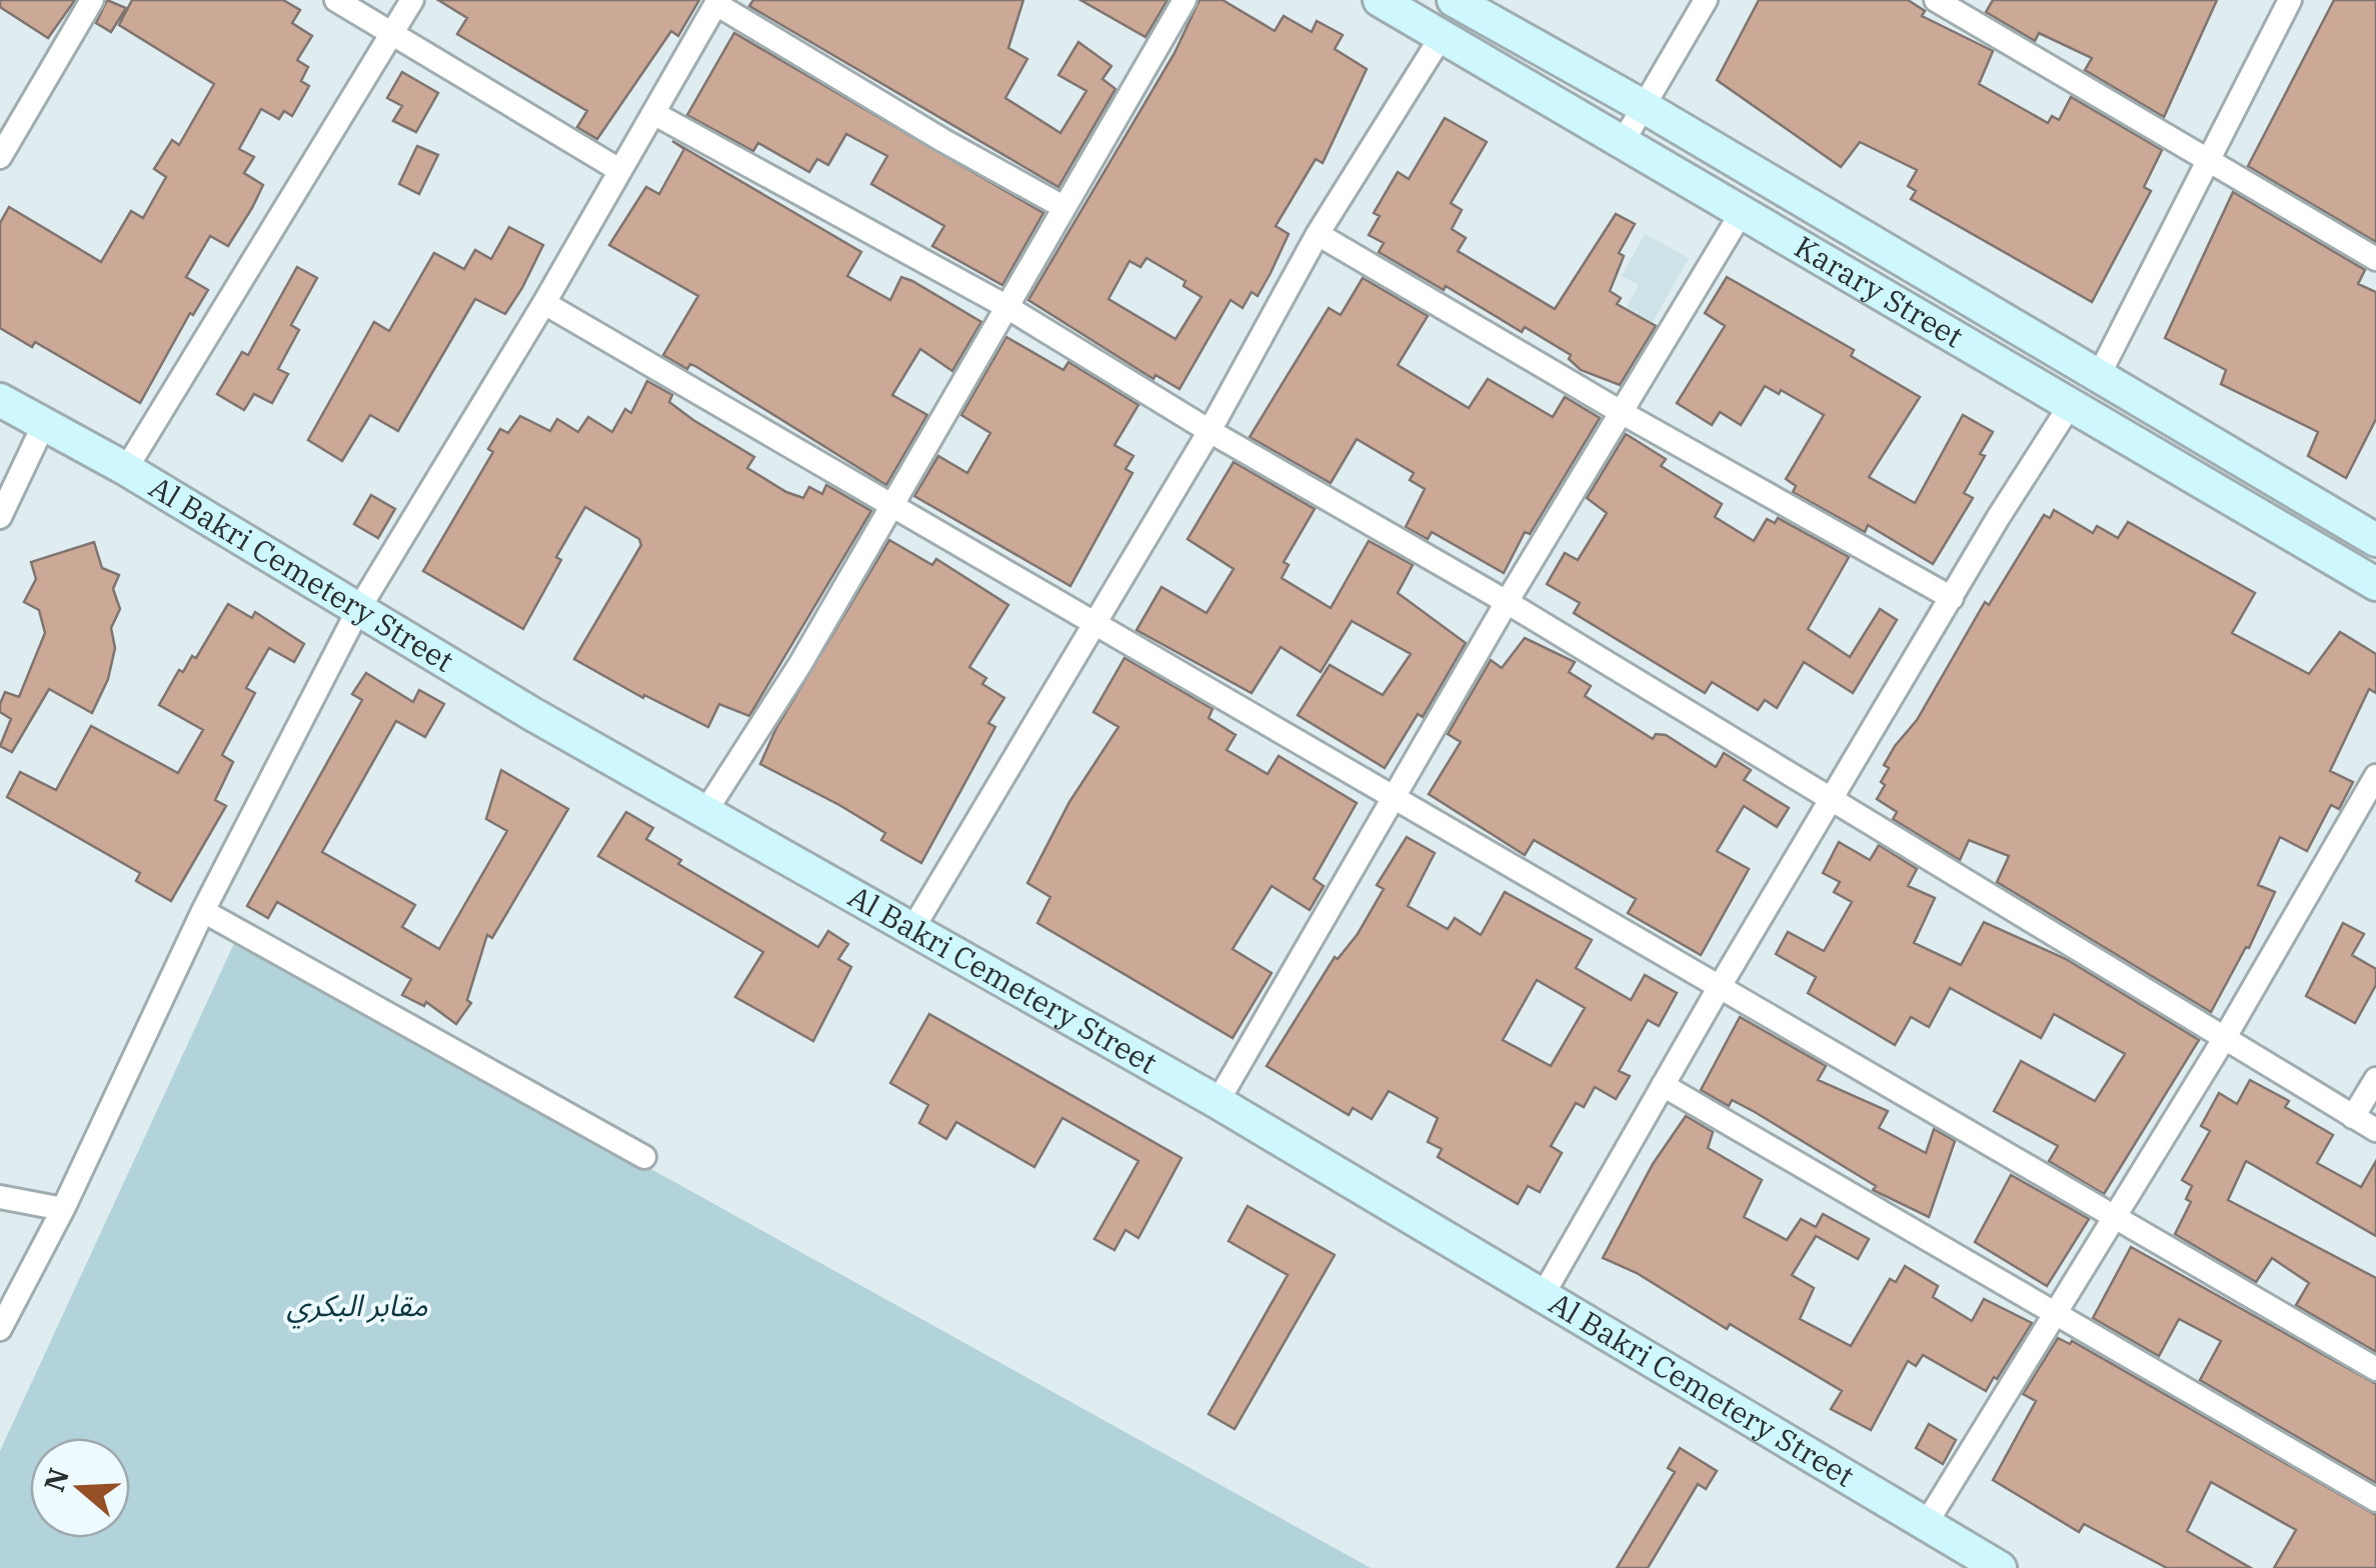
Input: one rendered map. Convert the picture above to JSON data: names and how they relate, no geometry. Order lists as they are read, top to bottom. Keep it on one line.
{"streets":{"street":["Karary Street","Al Bakri Cemetery Street"]},"parks":["مقابر البكري"],"north":"left"}
